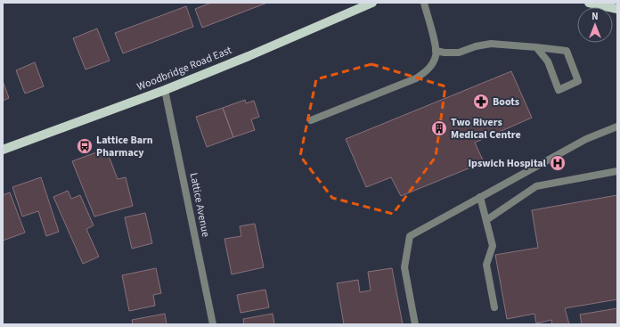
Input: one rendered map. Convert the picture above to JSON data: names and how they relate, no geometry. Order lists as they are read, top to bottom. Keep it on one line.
{"streets":{"main road":["Woodbridge Road East"],"street":["Lattice Avenue"]},"crossings":[["Woodbridge Road East","Lattice Avenue"]],"places":{"pharmacy":["Boots"],"building":["Two Rivers Medical Centre"],"bus stop":["Lattice Barn Pharmacy"],"hospital":["Ipswich Hospital"]},"north":"top"}
